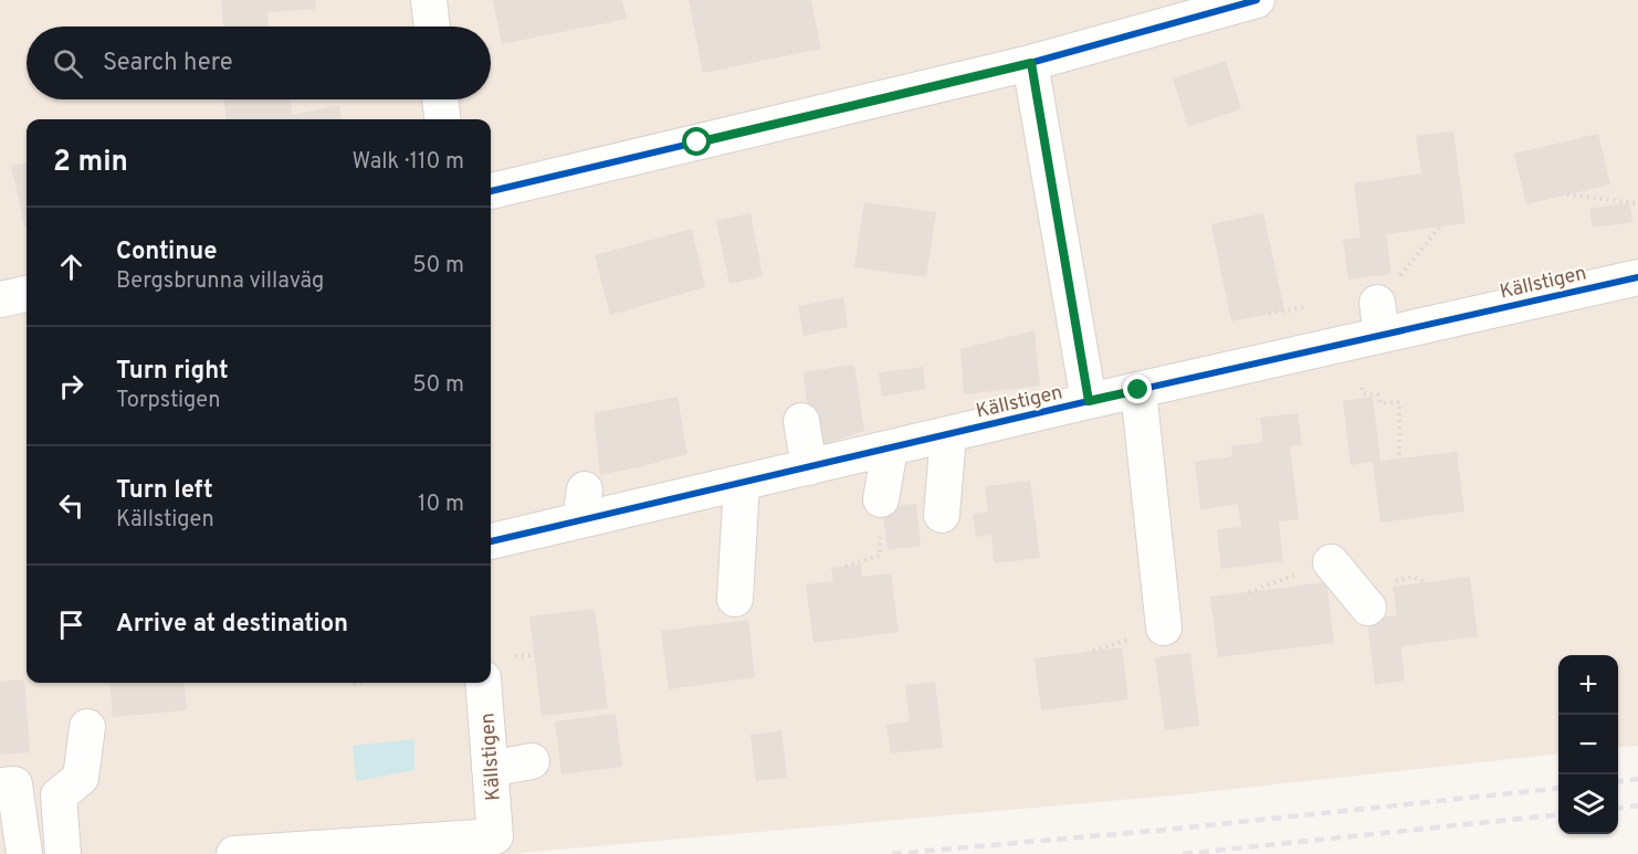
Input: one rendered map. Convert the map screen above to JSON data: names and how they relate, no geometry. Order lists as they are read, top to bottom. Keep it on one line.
{"streets":{"street":["Källstigen"]},"page":{"search":"Search here","heading":["2 min","Walk · 110 m"],"list":[["Continue","Bergsbrunna villaväg","50 m"],["Turn right","Torpstigen","50 m"],["Turn left","Källstigen","10 m"],"Arrive at destination"],"map_buttons":["+","−"]}}
